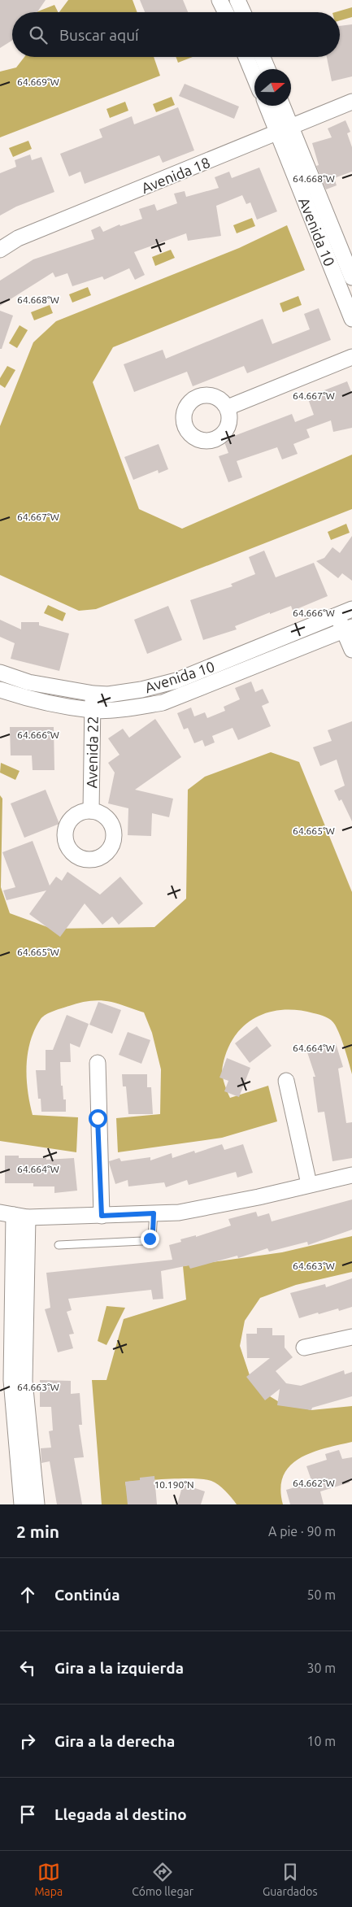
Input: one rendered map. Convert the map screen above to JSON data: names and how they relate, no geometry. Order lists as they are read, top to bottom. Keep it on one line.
{"streets":{"street":["Avenida 18","Avenida 10","Avenida 22"]},"crossings":[["Avenida 18","Avenida 10"],["Avenida 10","Avenida 22"]],"north":"right","page":{"search":"Buscar aquí","heading":["2 min","A pie · 90 m"],"list":[["Continúa","50 m"],["Gira a la izquierda","30 m"],["Gira a la derecha","10 m"],"Llegada al destino"],"nav":["Mapa","Cómo llegar","Guardados"]},"coordinates":["64.669°W","64.668°W","64.667°W","64.666°W","64.665°W","64.664°W","64.663°W","64.662°W","10.190°N"]}
